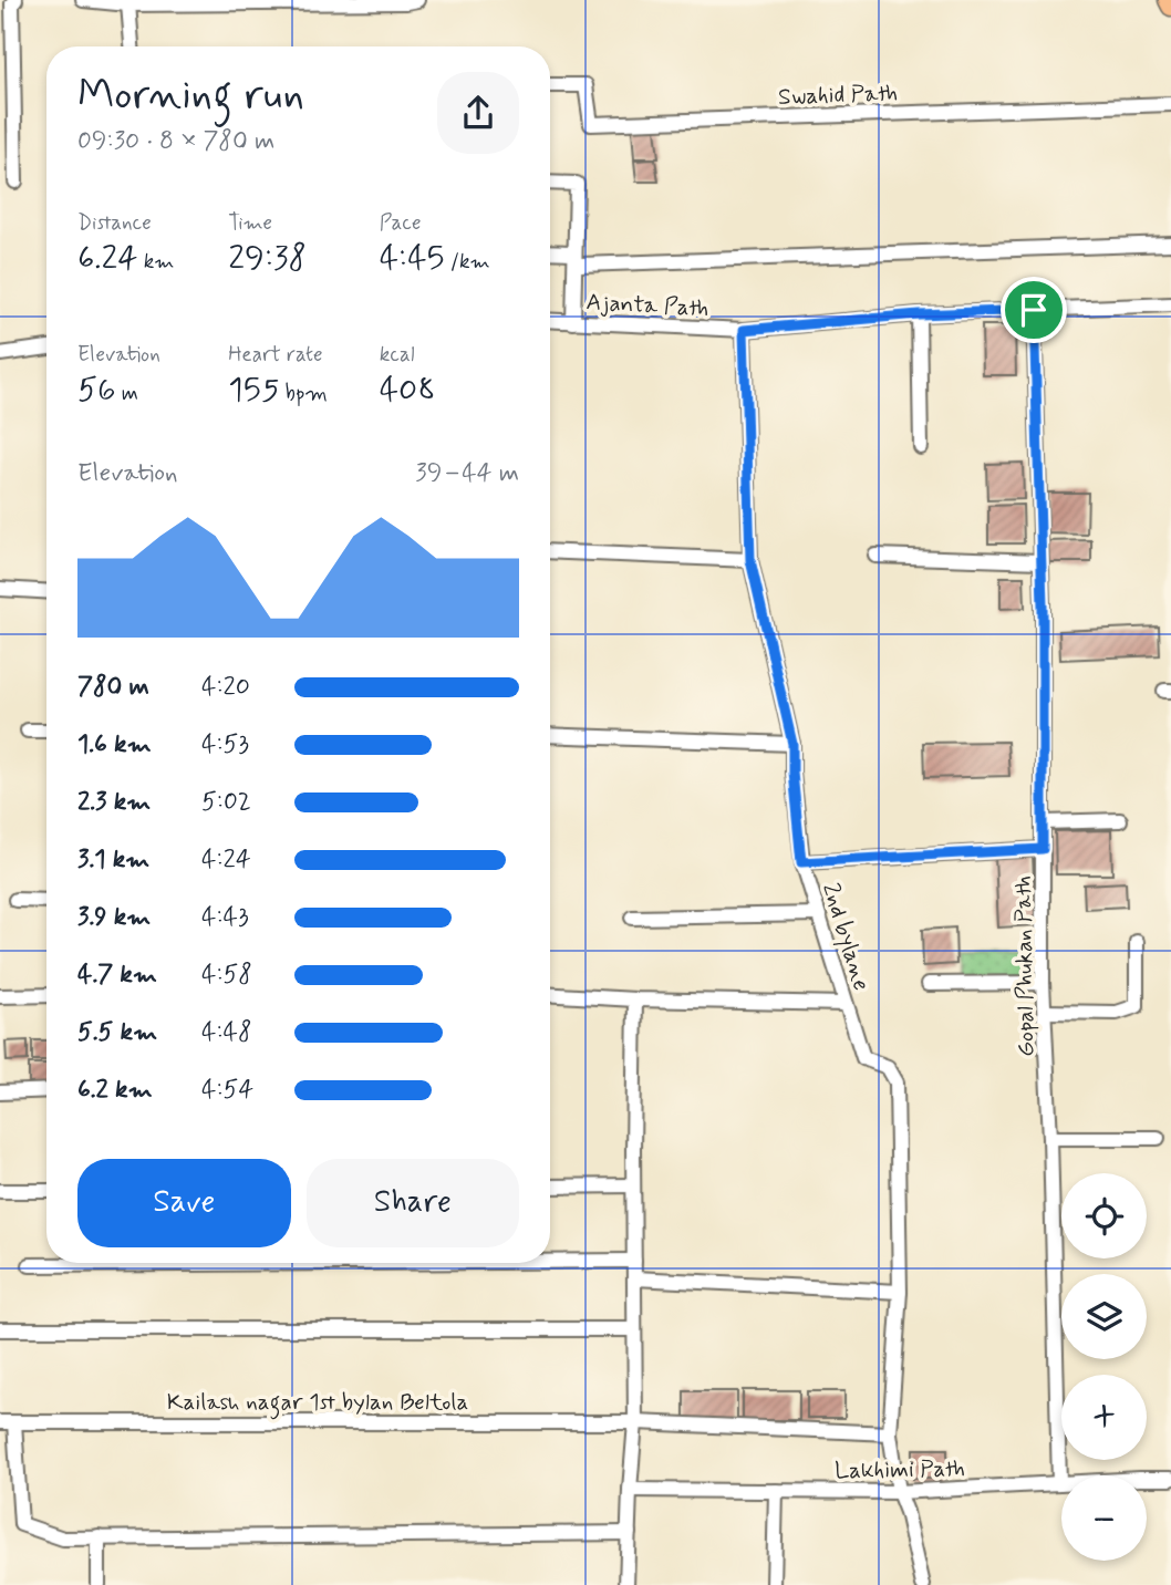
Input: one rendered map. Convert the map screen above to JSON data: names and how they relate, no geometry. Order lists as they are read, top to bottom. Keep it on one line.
{"streets":{"street":["Swahid Path","Ajanta Path","2nd bylane","Gopal Phukan Path","Kailash nagar 1st bylan Beltola","Lakhimi Path"]},"crossings":[["Ajanta Path","2nd bylane"],["Ajanta Path","Gopal Phukan Path"],["2nd bylane","Kailash nagar 1st bylan Beltola"],["2nd bylane","Lakhimi Path"],["Gopal Phukan Path","Lakhimi Path"]],"page":{"heading":["Morning run","09:30 · 8 × 780 m"],"stats":[["Distance","6.24 km"],["Time","29:38"],["Pace","4:45 /km"],["Elevation","56 m"],["Heart rate","155 bpm"],["kcal","408"]],"chart":["Elevation","39–44 m"],"list":[{"name":"780 m","note":"4:20"},{"name":"1.6 km","note":"4:53"},{"name":"2.3 km","note":"5:02"},{"name":"3.1 km","note":"4:24"},{"name":"3.9 km","note":"4:43"},{"name":"4.7 km","note":"4:58"},{"name":"5.5 km","note":"4:48"},{"name":"6.2 km","note":"4:54"}],"buttons":["Save","Share"],"map_buttons":["+","−"]}}
